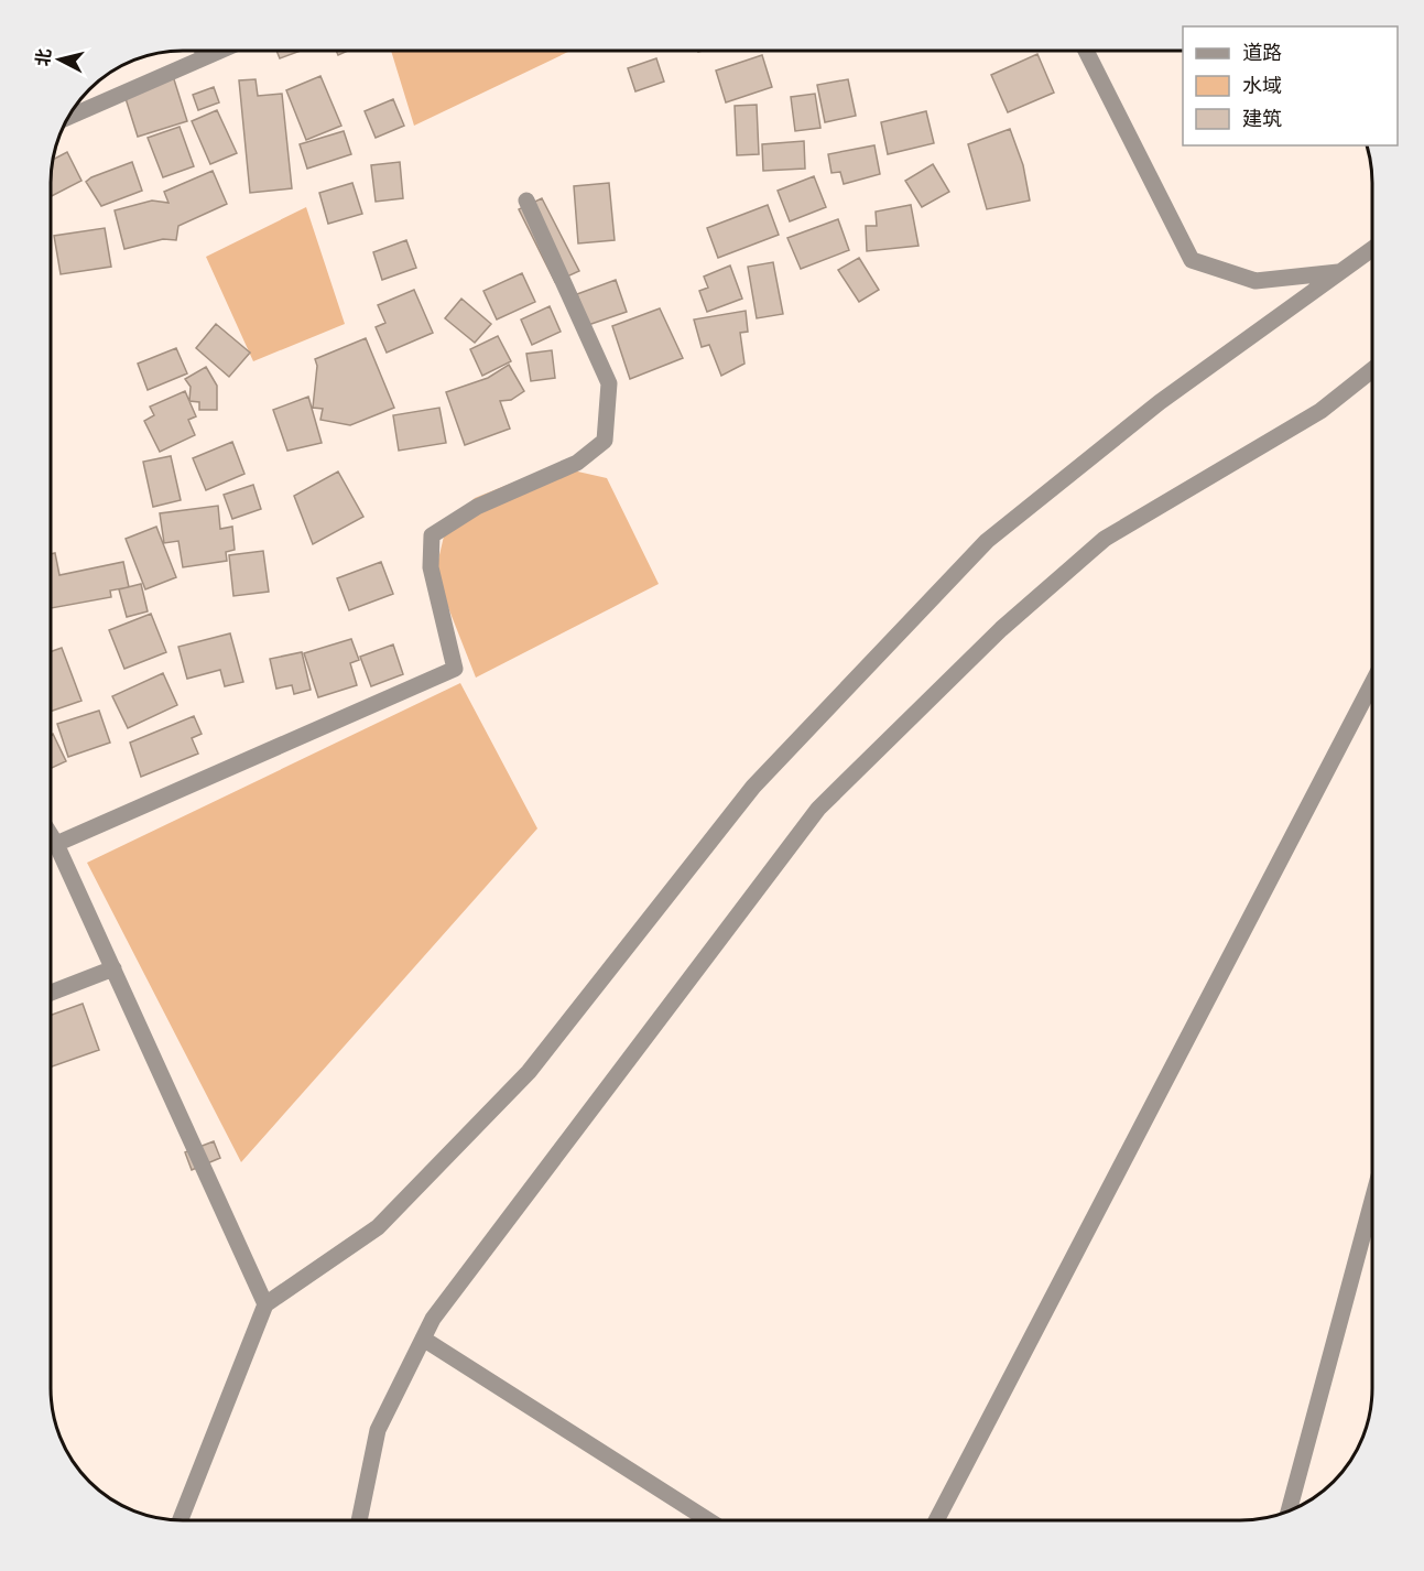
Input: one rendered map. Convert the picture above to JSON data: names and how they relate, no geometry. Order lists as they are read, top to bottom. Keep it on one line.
{"legend":["道路","水域","建筑"],"north":"left"}
